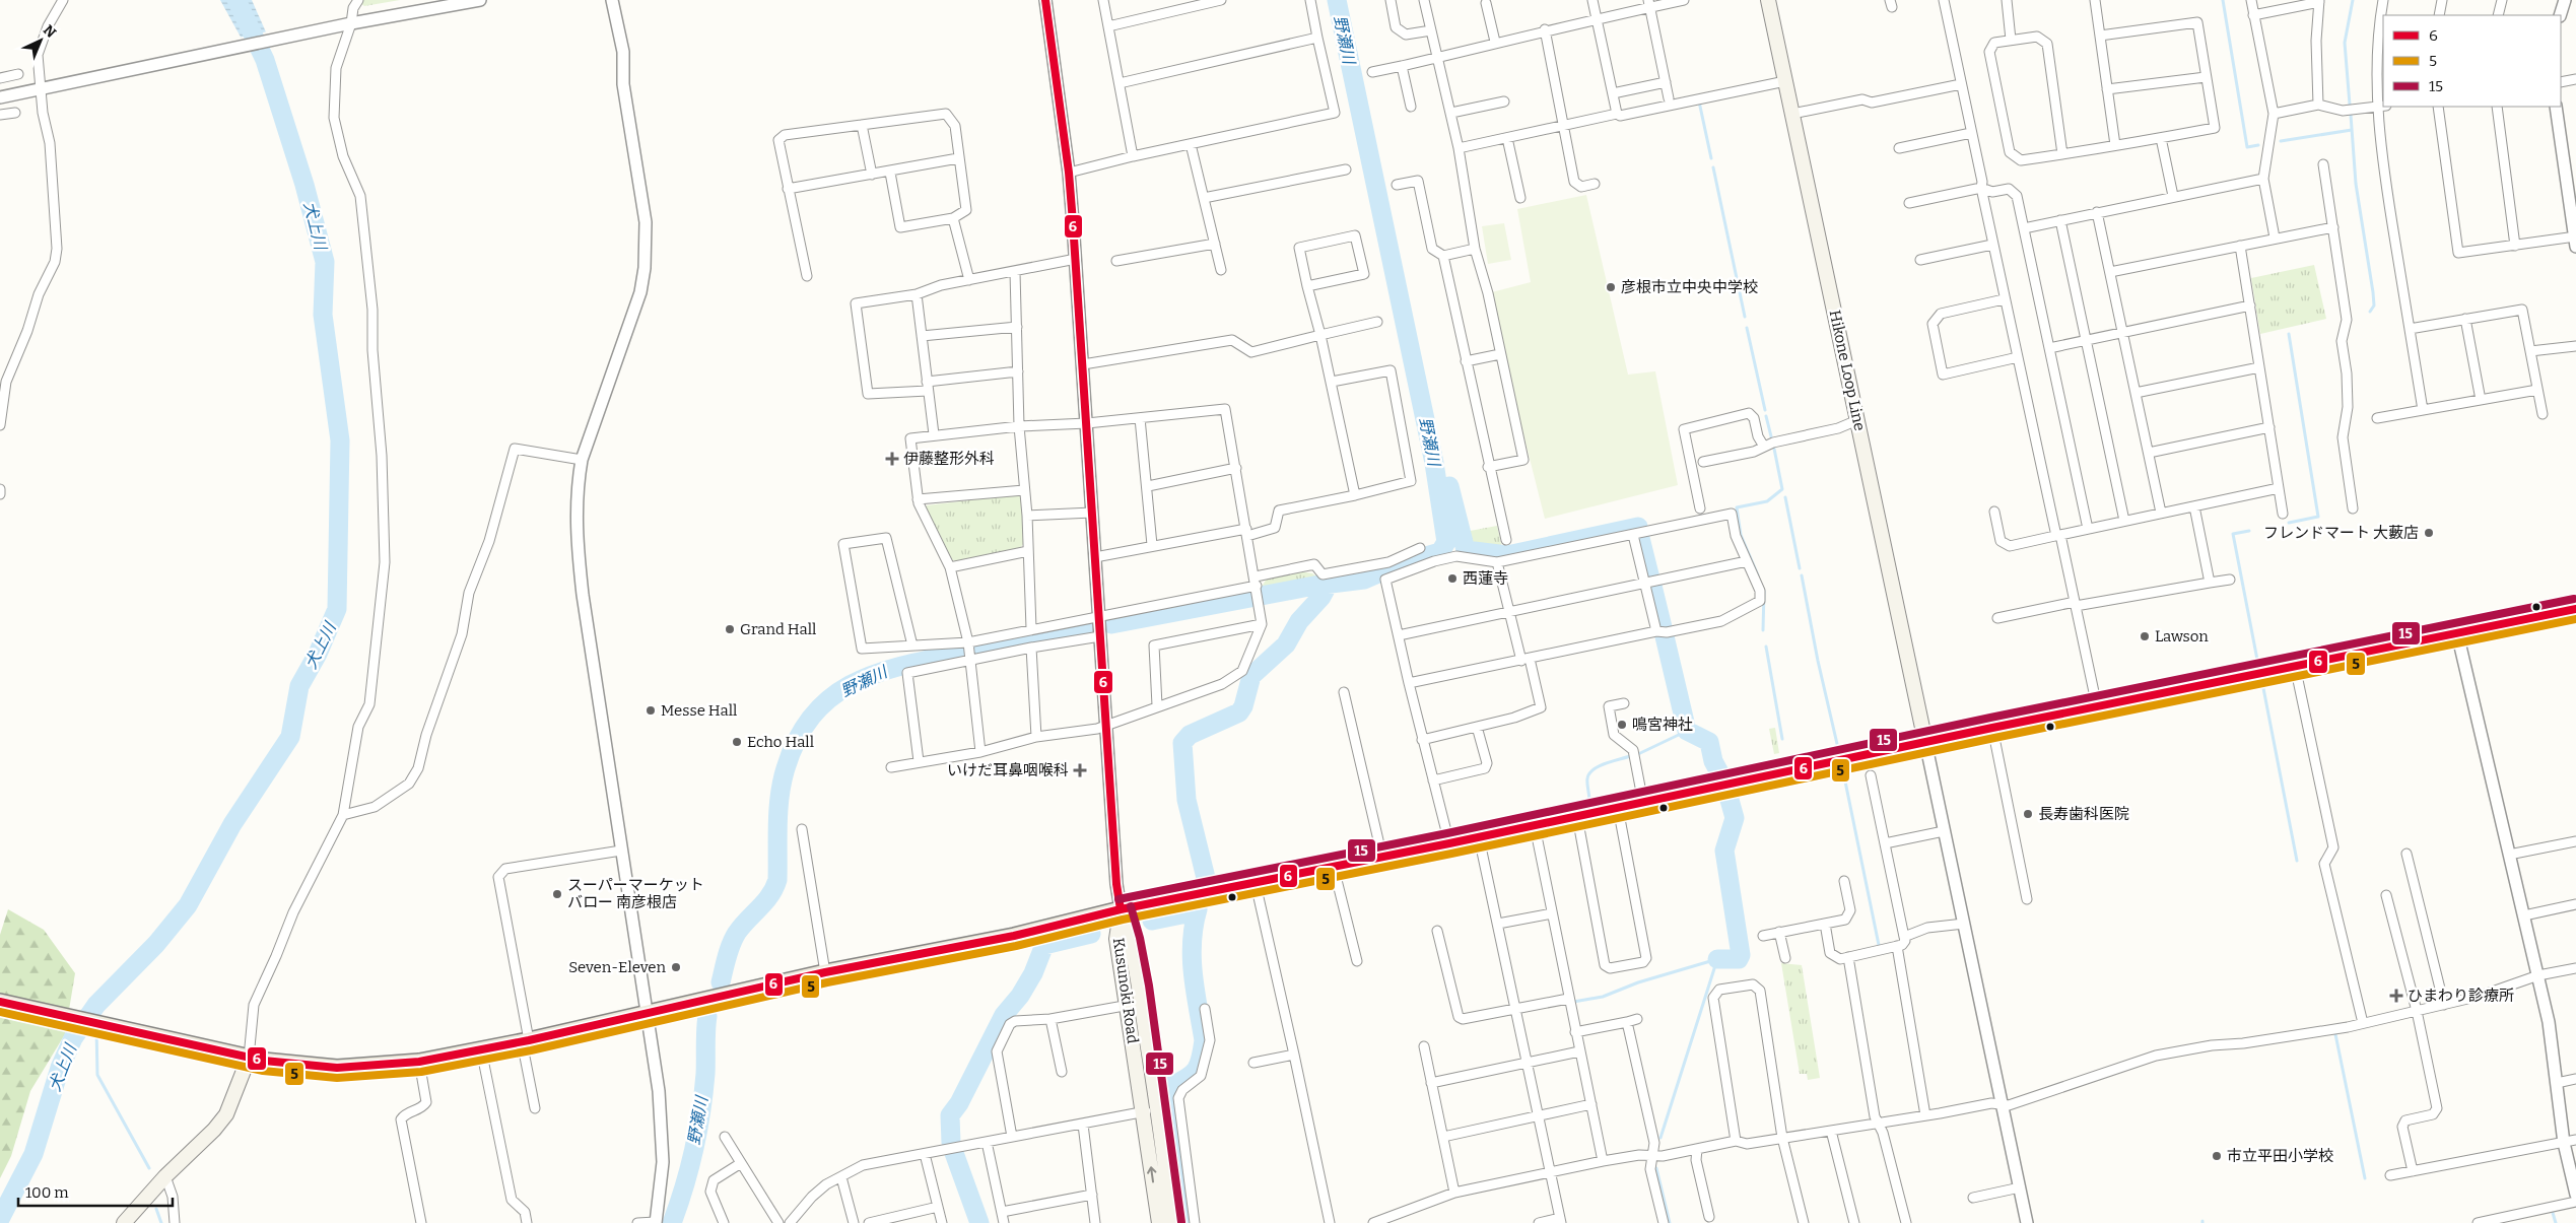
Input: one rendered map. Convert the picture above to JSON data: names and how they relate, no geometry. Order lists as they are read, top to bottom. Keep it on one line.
{"streets":{"main road":["Hikone Loop Line","Kusunoki Road"]},"water":["野瀬川","犬上川"],"places":{"other":["彦根市立中央中学校","フレンドマート 大藪店","西蓮寺","Grand Hall","Lawson","Messe Hall","鳴宮神社","Echo Hall","長寿歯科医院","スーパーマーケット バロー 南彦根店","Seven-Eleven","市立平田小学校"],"health":["伊藤整形外科","いけだ耳鼻咽喉科","ひまわり診療所"]},"lines":["transit line 6","transit line 15","transit line 5"],"legend":["6","5","15"],"scale_bar":"100 m","north":"top right"}
